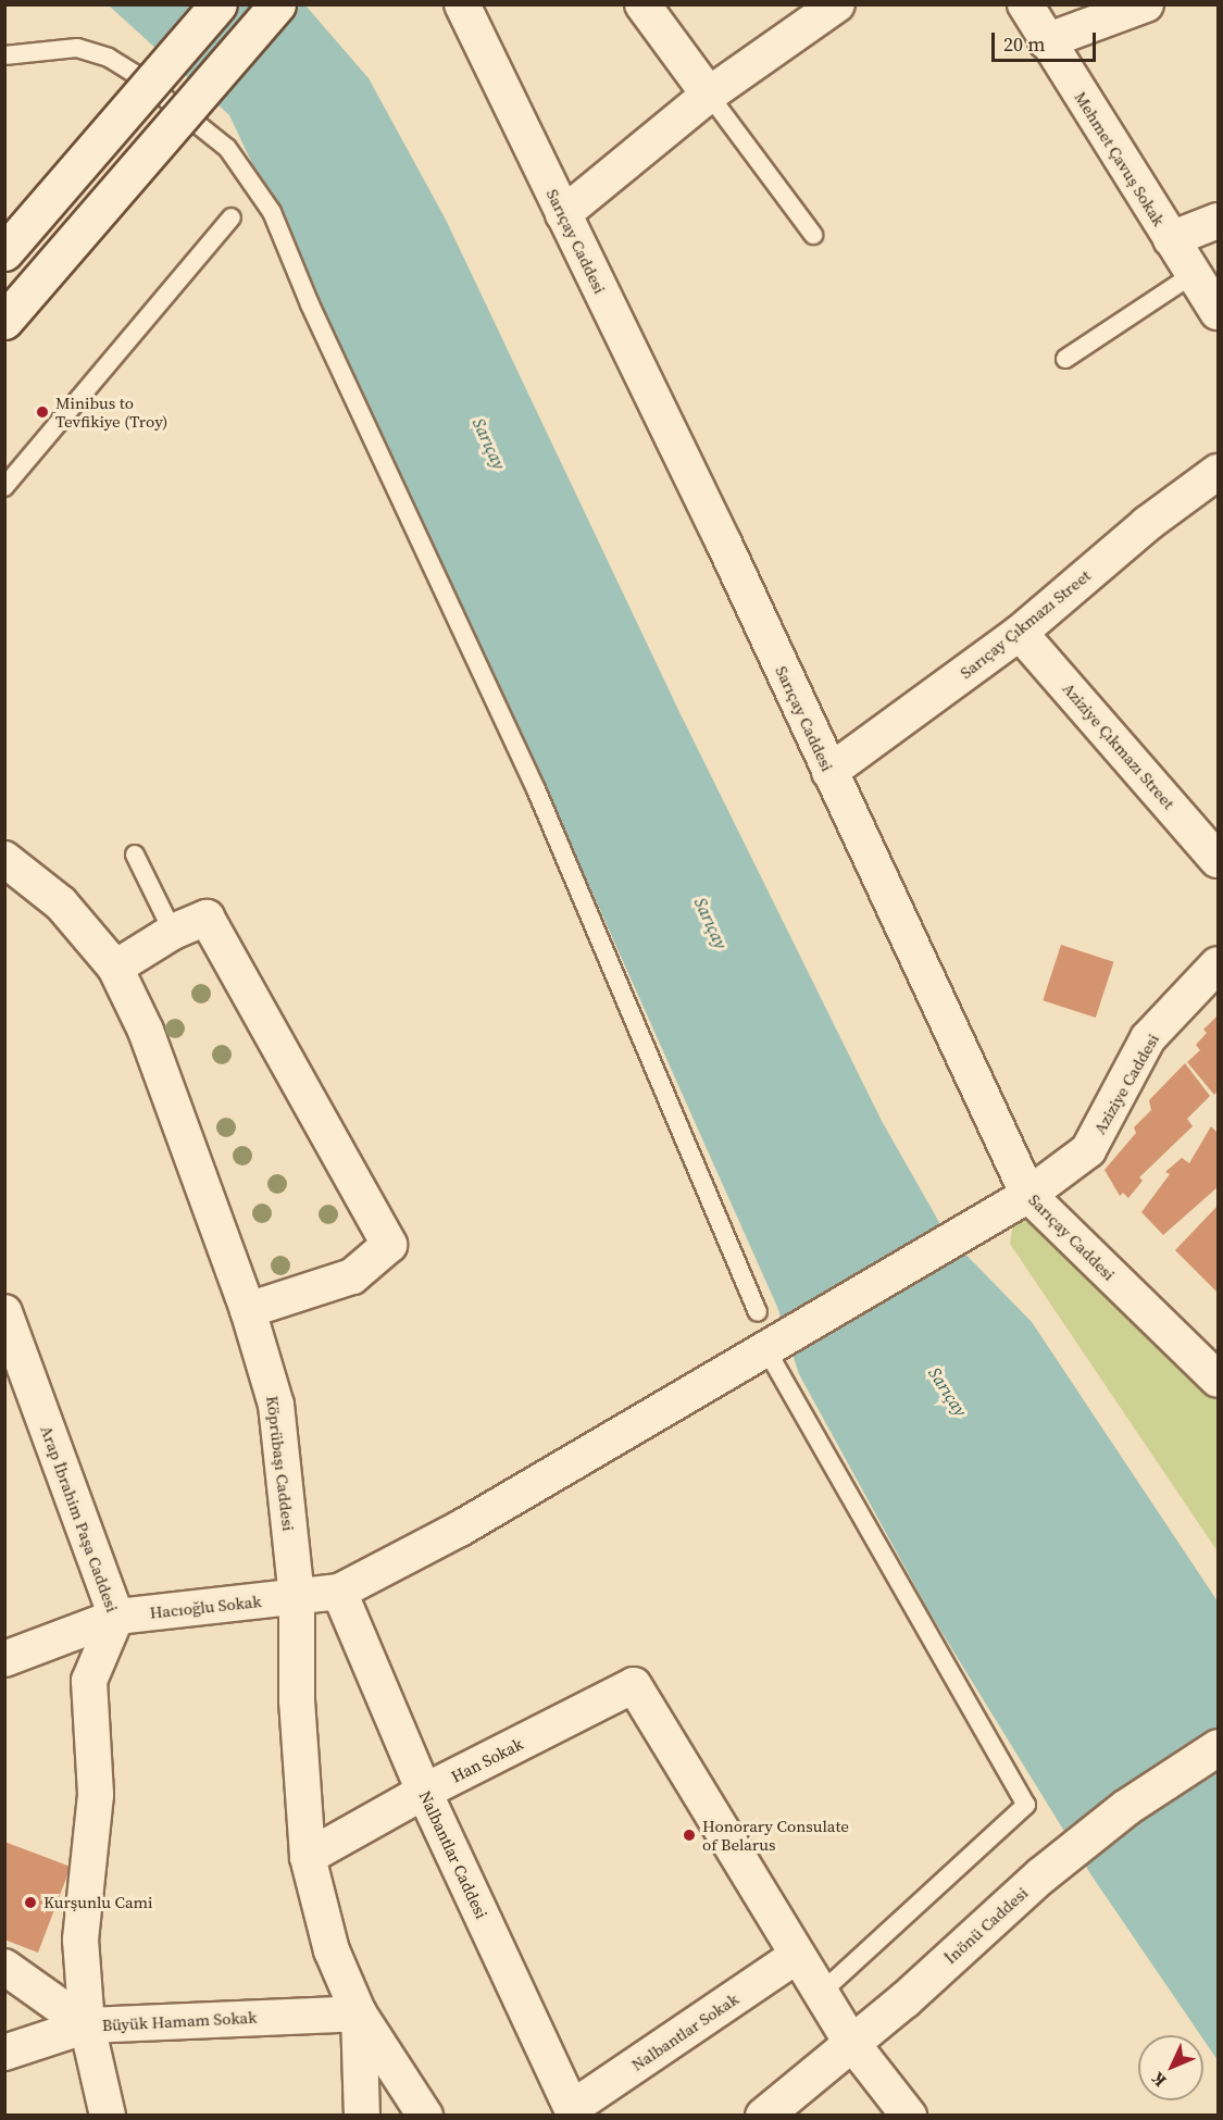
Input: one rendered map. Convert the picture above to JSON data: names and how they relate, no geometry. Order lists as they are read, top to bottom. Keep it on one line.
{"streets":{"main road":["İnönü Caddesi"],"street":["Mehmet Çavuş Sokak","Sarıçay Caddesi","Sarıçay Çıkmazı Street","Aziziye Çıkmazı Street","Aziziye Caddesi","Köprübaşı Caddesi","Arap İbrahim Paşa Caddesi","Hacıoğlu Sokak","Han Sokak","Nalbantlar Caddesi","Büyük Hamam Sokak","Nalbantlar Sokak"]},"crossings":[["Sarıçay Caddesi","Sarıçay Çıkmazı Street"],["Sarıçay Caddesi","Aziziye Caddesi"],["Sarıçay Çıkmazı Street","Aziziye Çıkmazı Street"],["Aziziye Caddesi","Hacıoğlu Sokak"],["Aziziye Caddesi","Nalbantlar Caddesi"],["Köprübaşı Caddesi","Hacıoğlu Sokak"],["Köprübaşı Caddesi","Han Sokak"],["Köprübaşı Caddesi","Büyük Hamam Sokak"],["Arap İbrahim Paşa Caddesi","Hacıoğlu Sokak"],["Arap İbrahim Paşa Caddesi","Büyük Hamam Sokak"],["Hacıoğlu Sokak","Nalbantlar Caddesi"],["Han Sokak","Nalbantlar Caddesi"],["Han Sokak","Nalbantlar Sokak"],["Nalbantlar Caddesi","Nalbantlar Sokak"]],"water":["Sarıçay"],"places":["Minibus to Tevfikiye (Troy)","Honorary Consulate of Belarus","Kurşunlu Cami"],"scale_bar":"20 m","north":"bottom left"}
